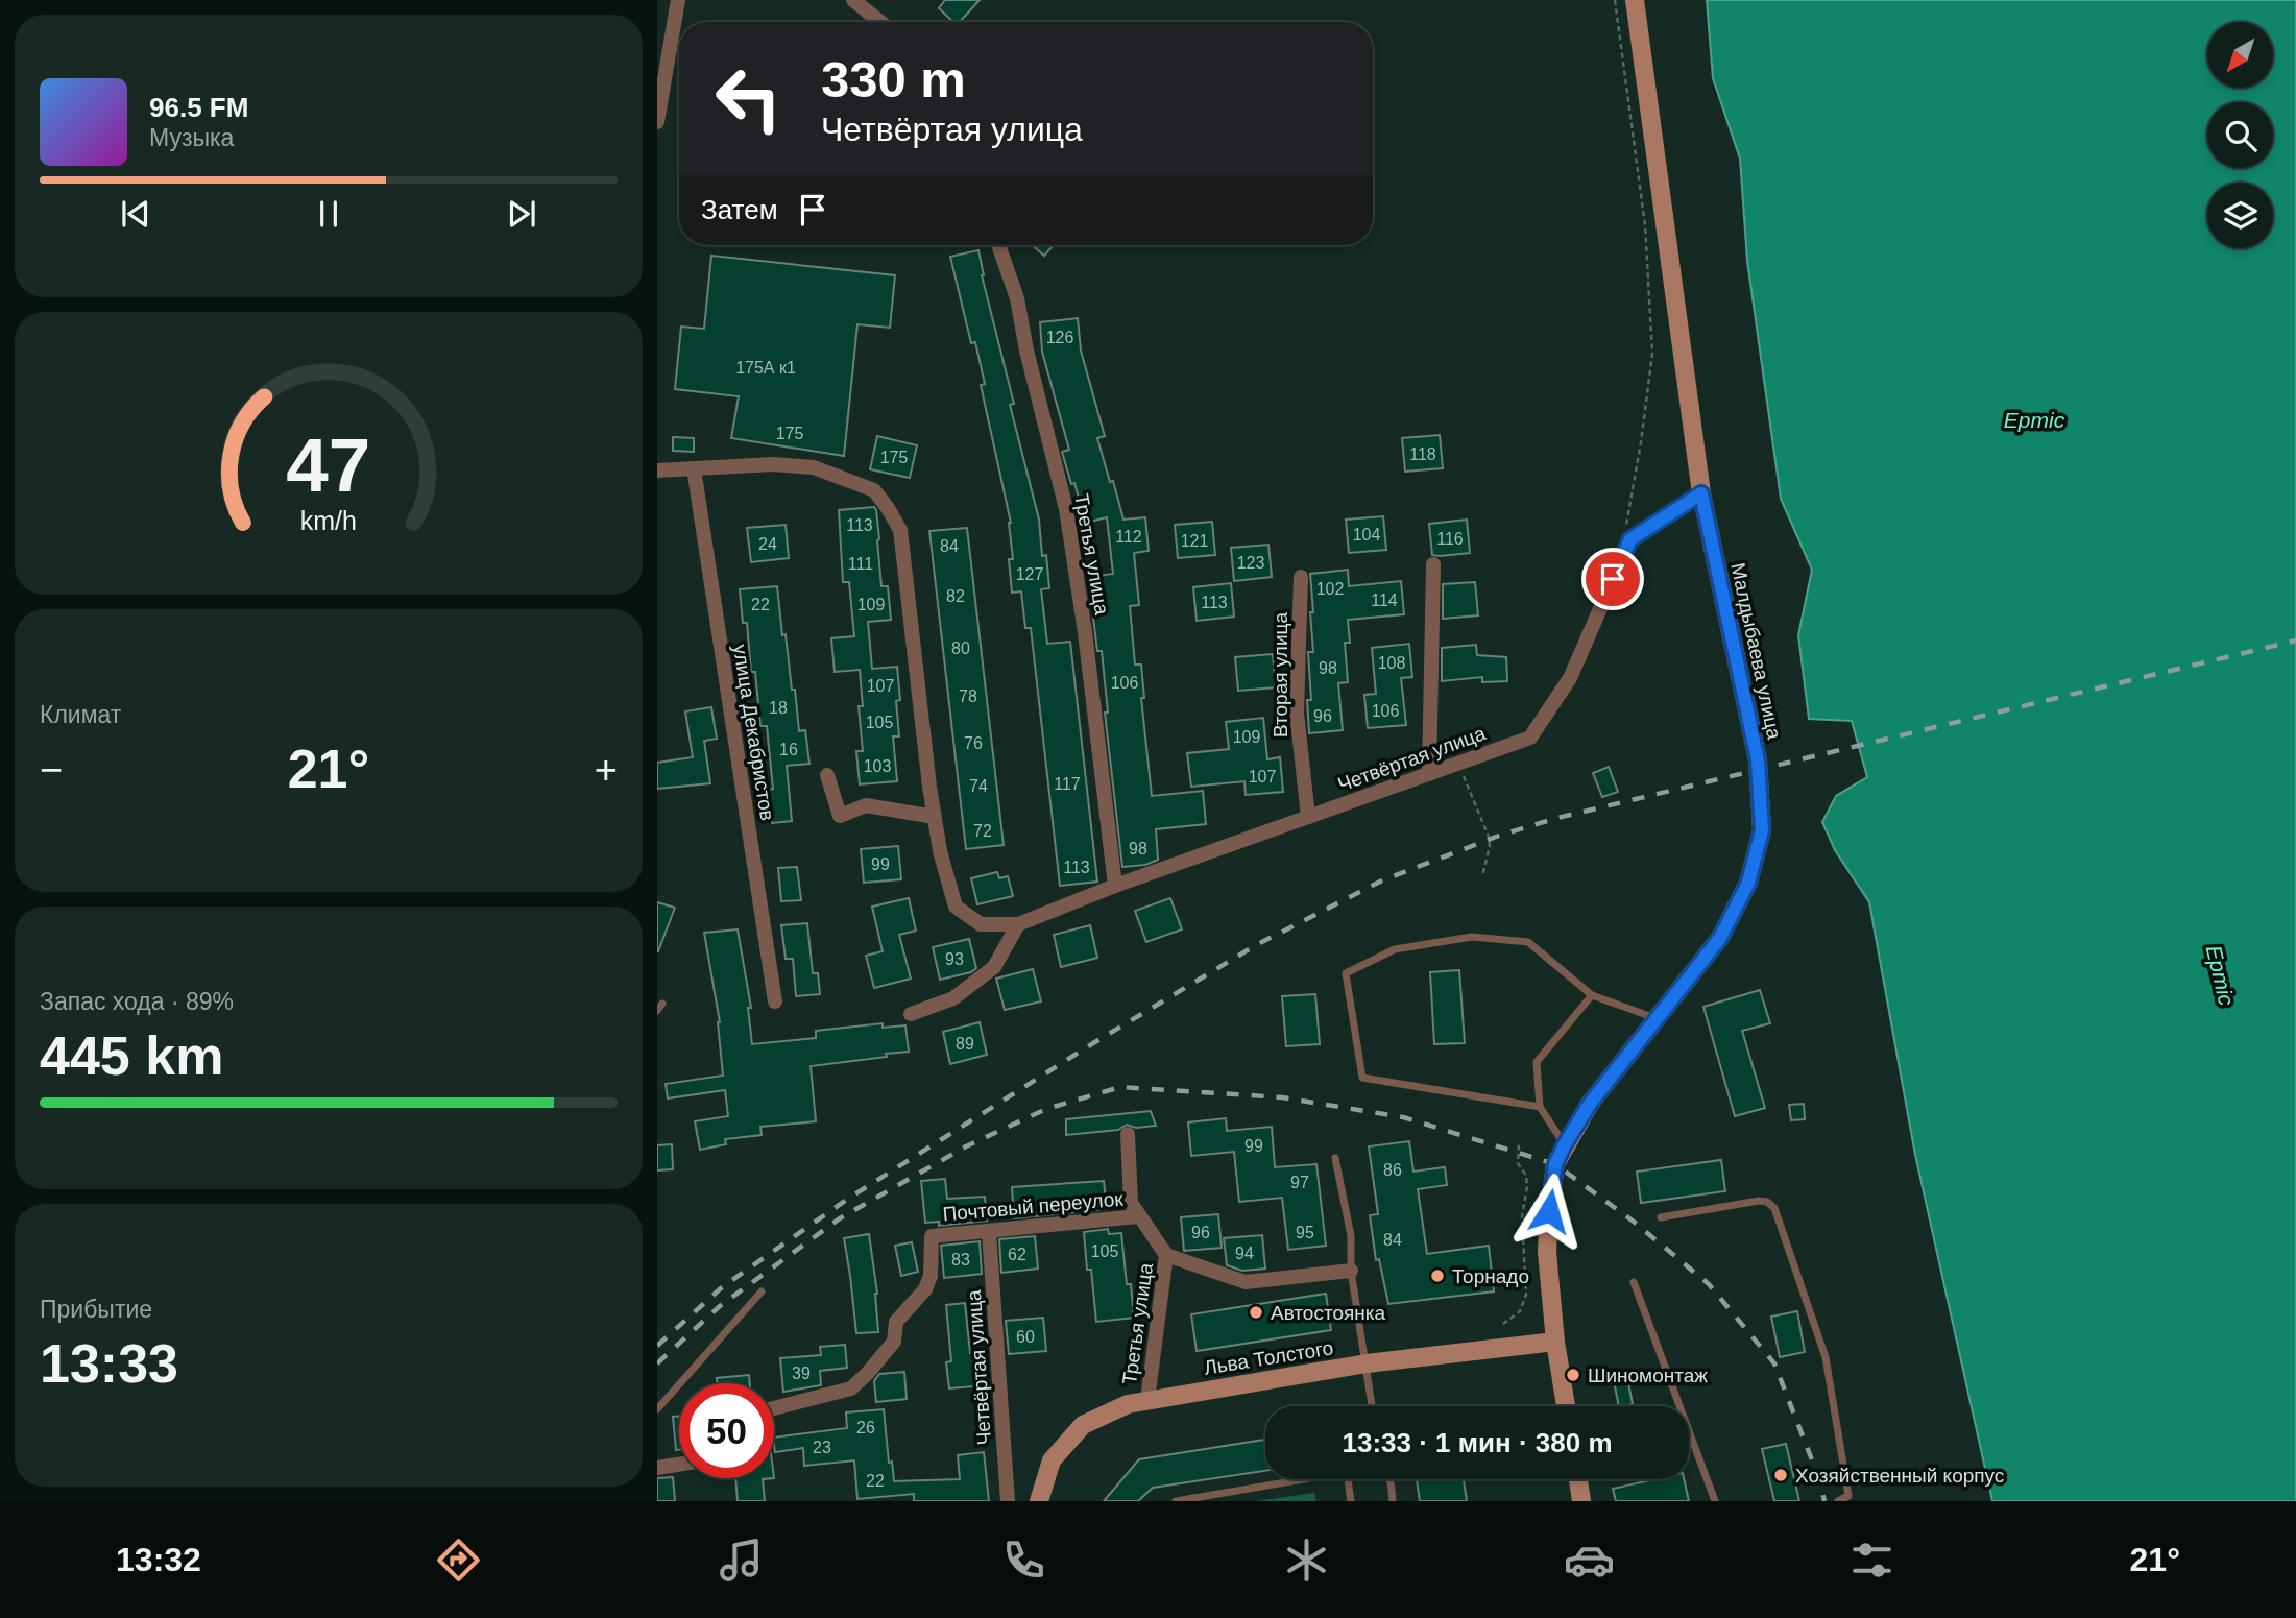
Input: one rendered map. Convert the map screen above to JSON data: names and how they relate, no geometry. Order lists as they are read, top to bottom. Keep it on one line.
{"streets":{"main road":["Малдыбаева улица","Льва Толстого"],"street":["Третья улица","Вторая улица","улица Декабристов","Четвёртая улица","Почтовый переулок"]},"crossings":[["Третья улица","Четвёртая улица"],["Третья улица","Почтовый переулок"],["Третья улица","Льва Толстого"],["Малдыбаева улица","Четвёртая улица"],["Малдыбаева улица","Льва Толстого"],["Вторая улица","Четвёртая улица"],["улица Декабристов","Четвёртая улица"],["Четвёртая улица","Почтовый переулок"]],"water":["Ертіс"],"places":["Торнадо","Автостоянка","Шиномонтаж","Хозяйственный корпус"],"house_numbers":["126","175А к1","175","118","175","113","104","112","116","121","24","84","123","111","127","102","82","114","113","22","109","80","108","98","106","107","78","18","106","96","105","109","76","16","103","107","117","74","72","98","99","113","93","89","99","86","97","96","95","84","105","94","62","83","60","39","26","23","22"],"north":"bottom left","page":{"turn":["330 m","Четвёртая улица"],"song":["96.5 FM","Музыка"],"then":"Затем","tile":["Климат",["Запас хода · 89%","445 km"],["Прибытие","13:33"]],"heat":["−","21°","+"],"limit":"50","trip":"13:33 · 1 мин · 380 m","tabs":["13:32","21°"],"gauge":["47","km/h"]}}
